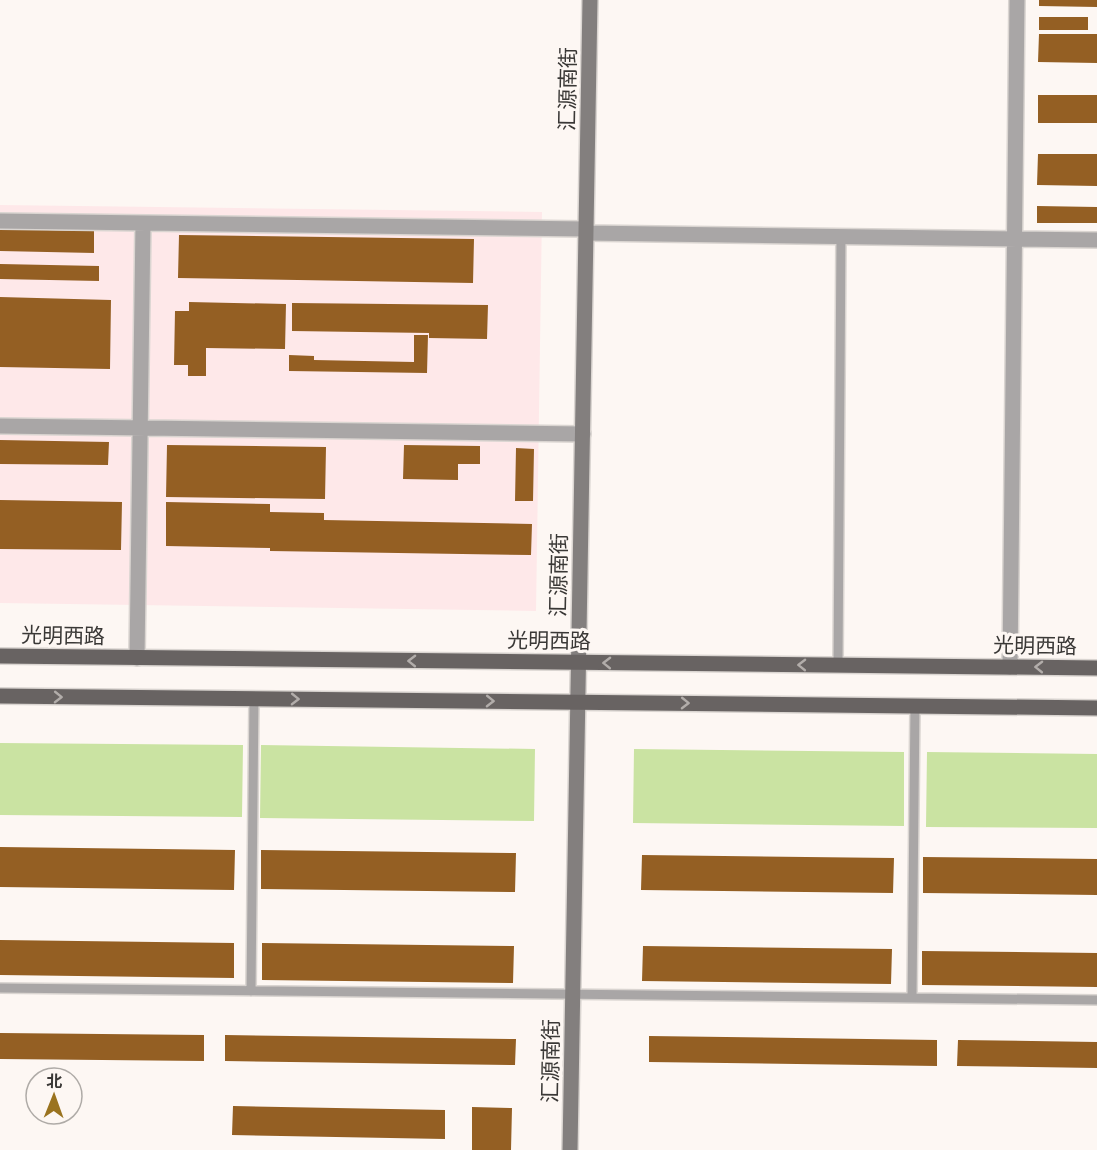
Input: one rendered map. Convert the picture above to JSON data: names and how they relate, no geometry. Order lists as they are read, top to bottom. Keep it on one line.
{"streets":{"main road":["光明西路"],"street":["汇源南街"]},"crossings":[["汇源南街","光明西路"]],"north":"top"}
